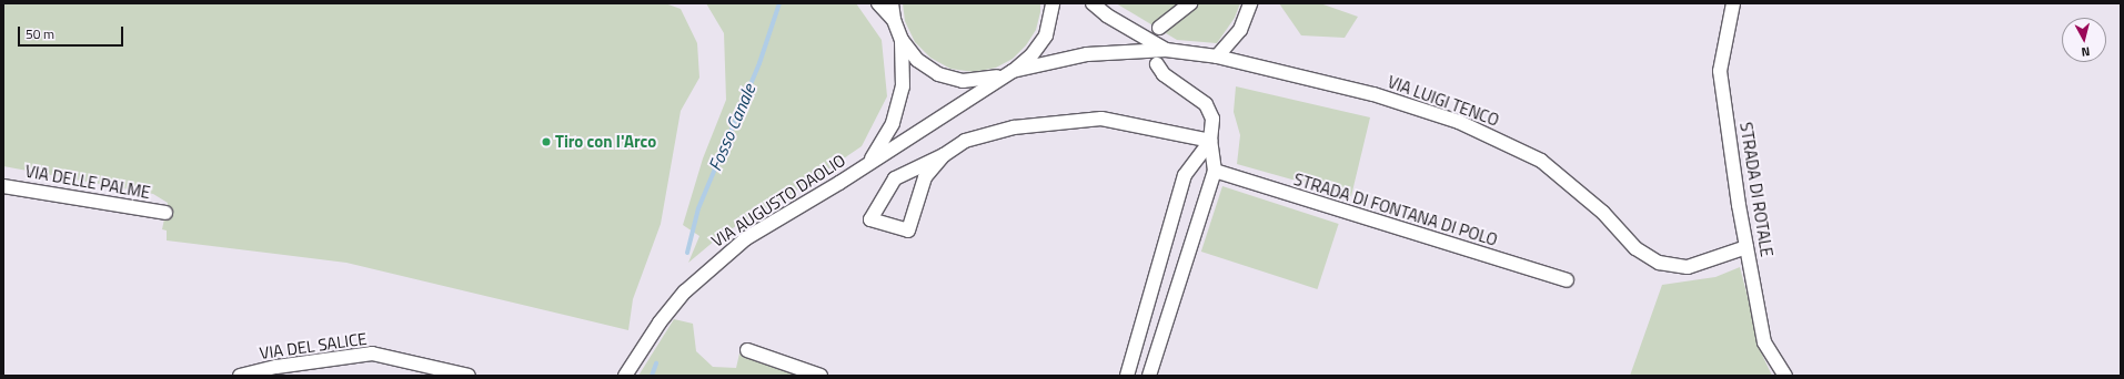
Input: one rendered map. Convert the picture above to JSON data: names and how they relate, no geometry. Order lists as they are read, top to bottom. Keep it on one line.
{"streets":{"street":["VIA LUIGI TENCO","VIA DELLE PALME","STRADA DI ROTALE","VIA AUGUSTO DAOLIO","STRADA DI FONTANA DI POLO","VIA DEL SALICE"]},"crossings":[["VIA LUIGI TENCO","STRADA DI ROTALE"],["VIA LUIGI TENCO","VIA AUGUSTO DAOLIO"]],"water":["Fosso Canale"],"places":["Tiro con l'Arco"],"scale_bar":"50 m","north":"bottom"}
